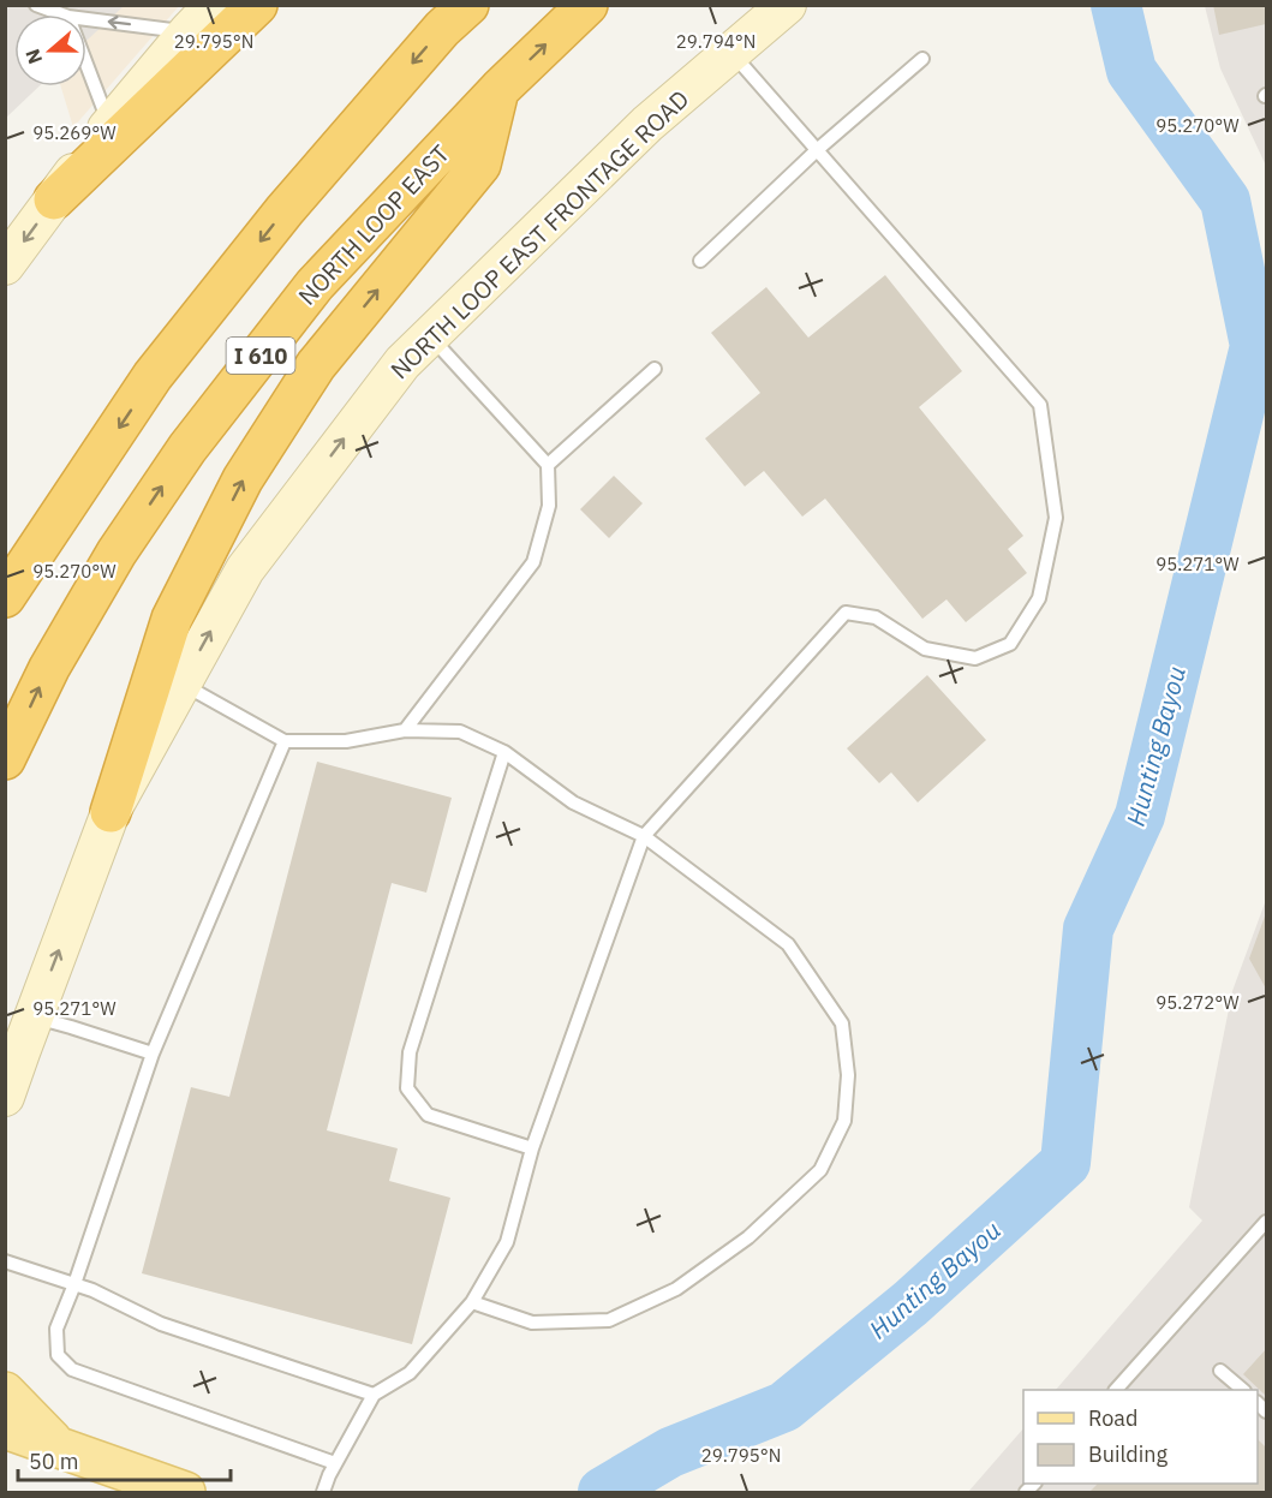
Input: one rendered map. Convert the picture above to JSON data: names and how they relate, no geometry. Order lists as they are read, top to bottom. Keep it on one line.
{"streets":{"highway":["NORTH LOOP EAST","I 610"],"main road":["NORTH LOOP EAST FRONTAGE ROAD"]},"one_way":["NORTH LOOP EAST FRONTAGE ROAD"],"water":["Hunting Bayou"],"legend":["Road","Building"],"scale_bar":"50 m","north":"left","coordinates":["29.795°N","29.794°N","95.270°W","95.269°W","95.271°W","95.272°W"]}
